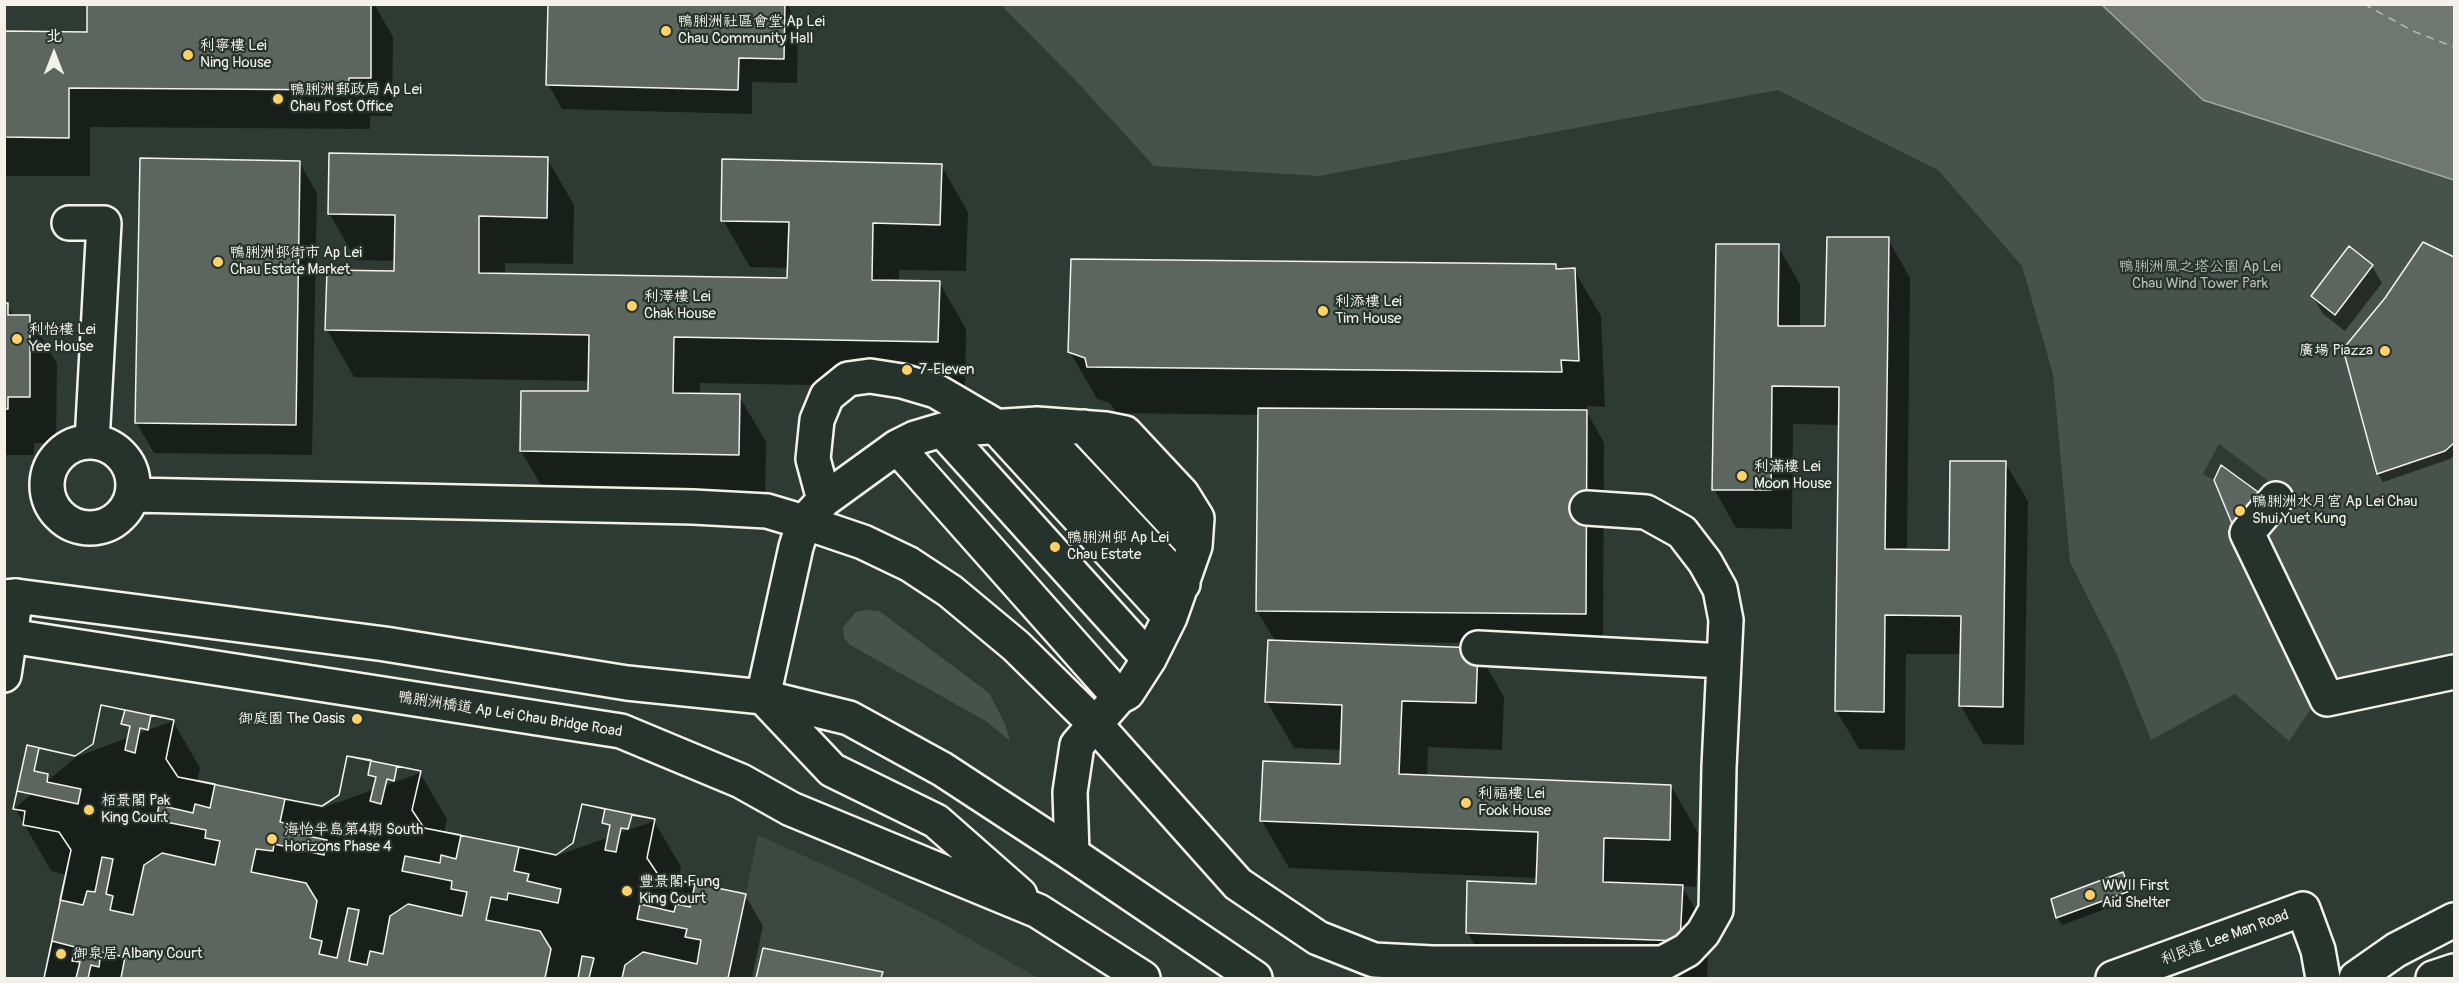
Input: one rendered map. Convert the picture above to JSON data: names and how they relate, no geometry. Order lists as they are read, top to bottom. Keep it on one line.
{"streets":{"main road":["鴨脷洲橋道 Ap Lei Chau Bridge Road","利民道 Lee Man Road"]},"parks":["鴨脷洲風之塔公園 Ap Lei Chau Wind Tower Park"],"places":["鴨脷洲社區會堂 Ap Lei Chau Community Hall","利寧樓 Lei Ning House","鴨脷洲郵政局 Ap Lei Chau Post Office","鴨脷洲邨街市 Ap Lei Chau Estate Market","利澤樓 Lei Chak House","利添樓 Lei Tim House","利怡樓 Lei Yee House","廣場 Piazza","7-Eleven","利滿樓 Lei Moon House","鴨脷洲水月宮 Ap Lei Chau Shui Yuet Kung","鴨脷洲邨 Ap Lei Chau Estate","御庭園 The Oasis","利福樓 Lei Fook House","栢景閣 Pak King Court","海怡半島第4期 South Horizons Phase 4","豐景閣 Fung King Court","WWII First Aid Shelter","御泉居 Albany Court"],"north":"top"}
